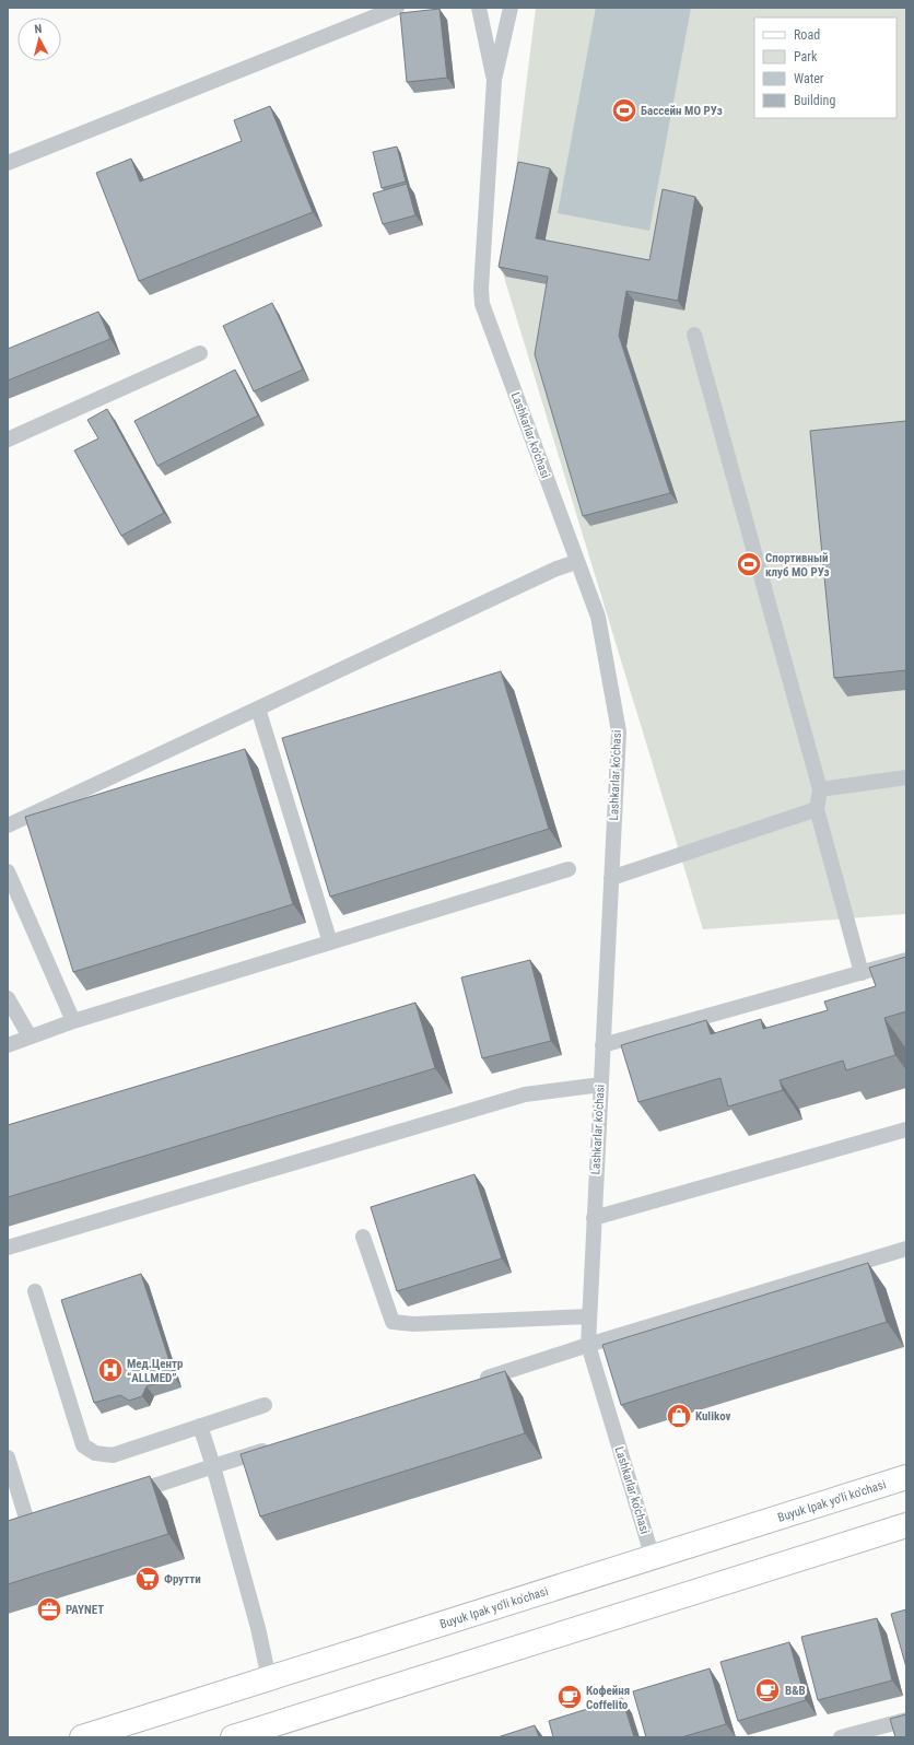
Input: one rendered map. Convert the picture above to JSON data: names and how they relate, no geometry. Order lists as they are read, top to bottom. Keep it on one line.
{"streets":{"main road":["Buyuk Ipak yo'li ko'chasi"],"lane":["Lashkarlar ko'chasi"]},"crossings":[["Lashkarlar ko'chasi","Buyuk Ipak yo'li ko'chasi"]],"places":{"sports":["Бассейн МО РУз","Спортивный клуб МО РУз"],"hospital":["Мед.Центр “ALLMED”"],"shop":["Kulikov"],"supermarket":["Фрутти"],"office":["PAYNET"],"cafe":["B&B","Кофейня Coffelito"]},"legend":["Road","Park","Water","Building"],"north":"top"}
